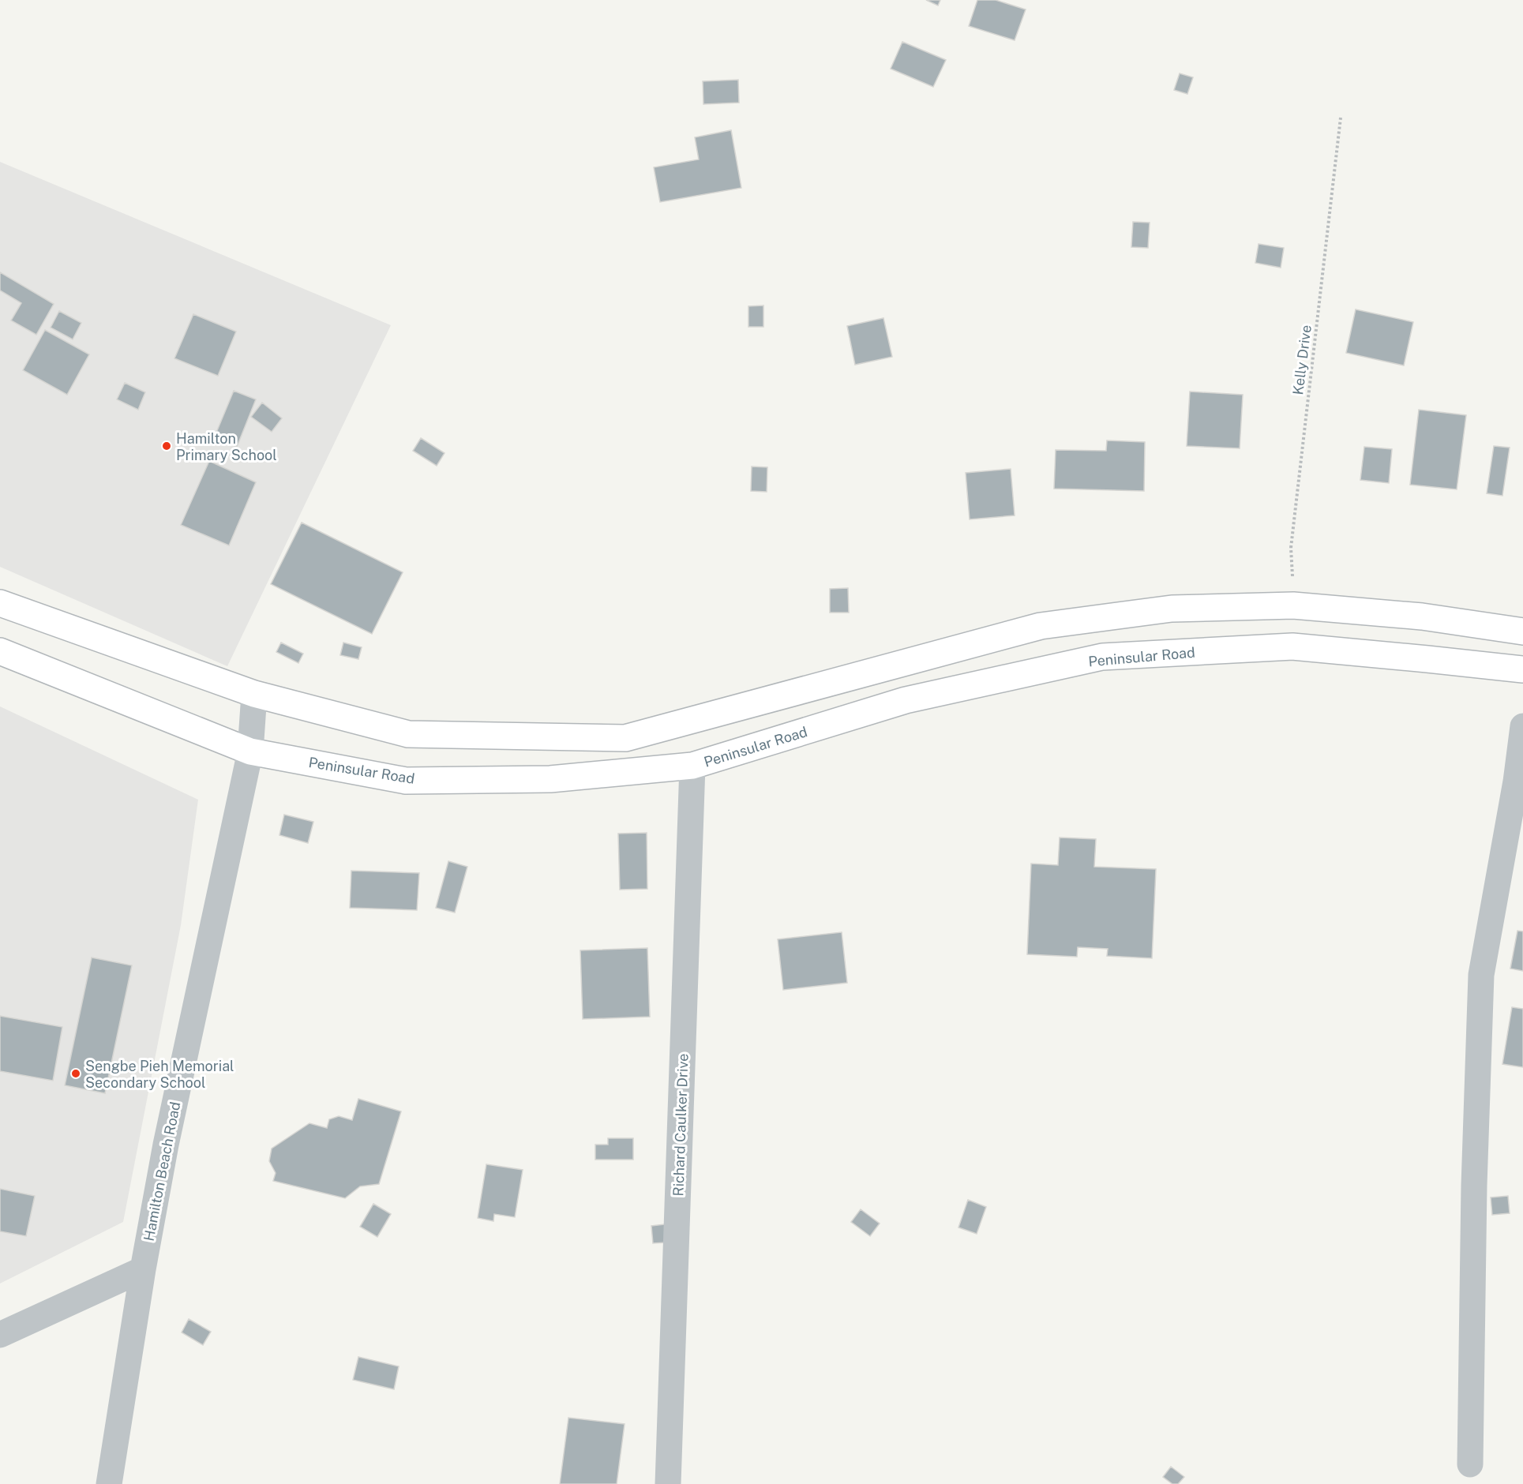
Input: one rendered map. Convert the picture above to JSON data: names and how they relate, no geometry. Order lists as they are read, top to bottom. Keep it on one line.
{"streets":{"main road":["Peninsular Road"],"street":["Richard Caulker Drive","Hamilton Beach Road"],"path":["Kelly Drive"]},"crossings":[["Peninsular Road","Richard Caulker Drive"],["Peninsular Road","Hamilton Beach Road"]],"places":["Hamilton Primary School","Sengbe Pieh Memorial Secondary School"]}
